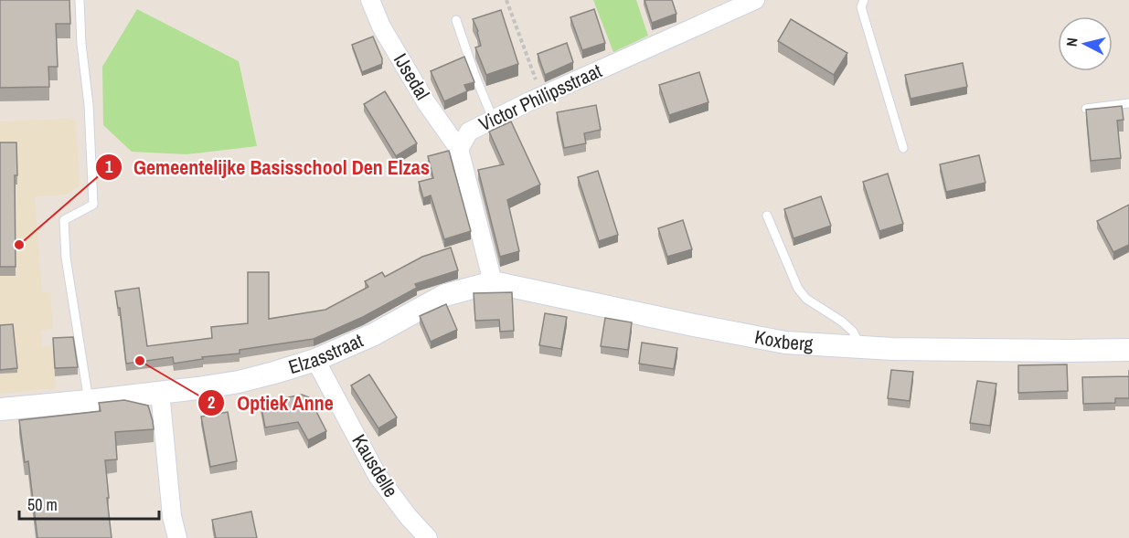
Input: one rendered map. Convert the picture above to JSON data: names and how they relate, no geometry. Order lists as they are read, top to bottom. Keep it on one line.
{"streets":{"street":["IJsedal","Victor Philipsstraat","Koxberg","Elzasstraat","Kausdelle"]},"crossings":[["IJsedal","Victor Philipsstraat"],["Victor Philipsstraat","Koxberg"],["Koxberg","Elzasstraat"],["Elzasstraat","Kausdelle"]],"places":["Gemeentelijke Basisschool Den Elzas","Optiek Anne"],"scale_bar":"50 m","north":"left"}
